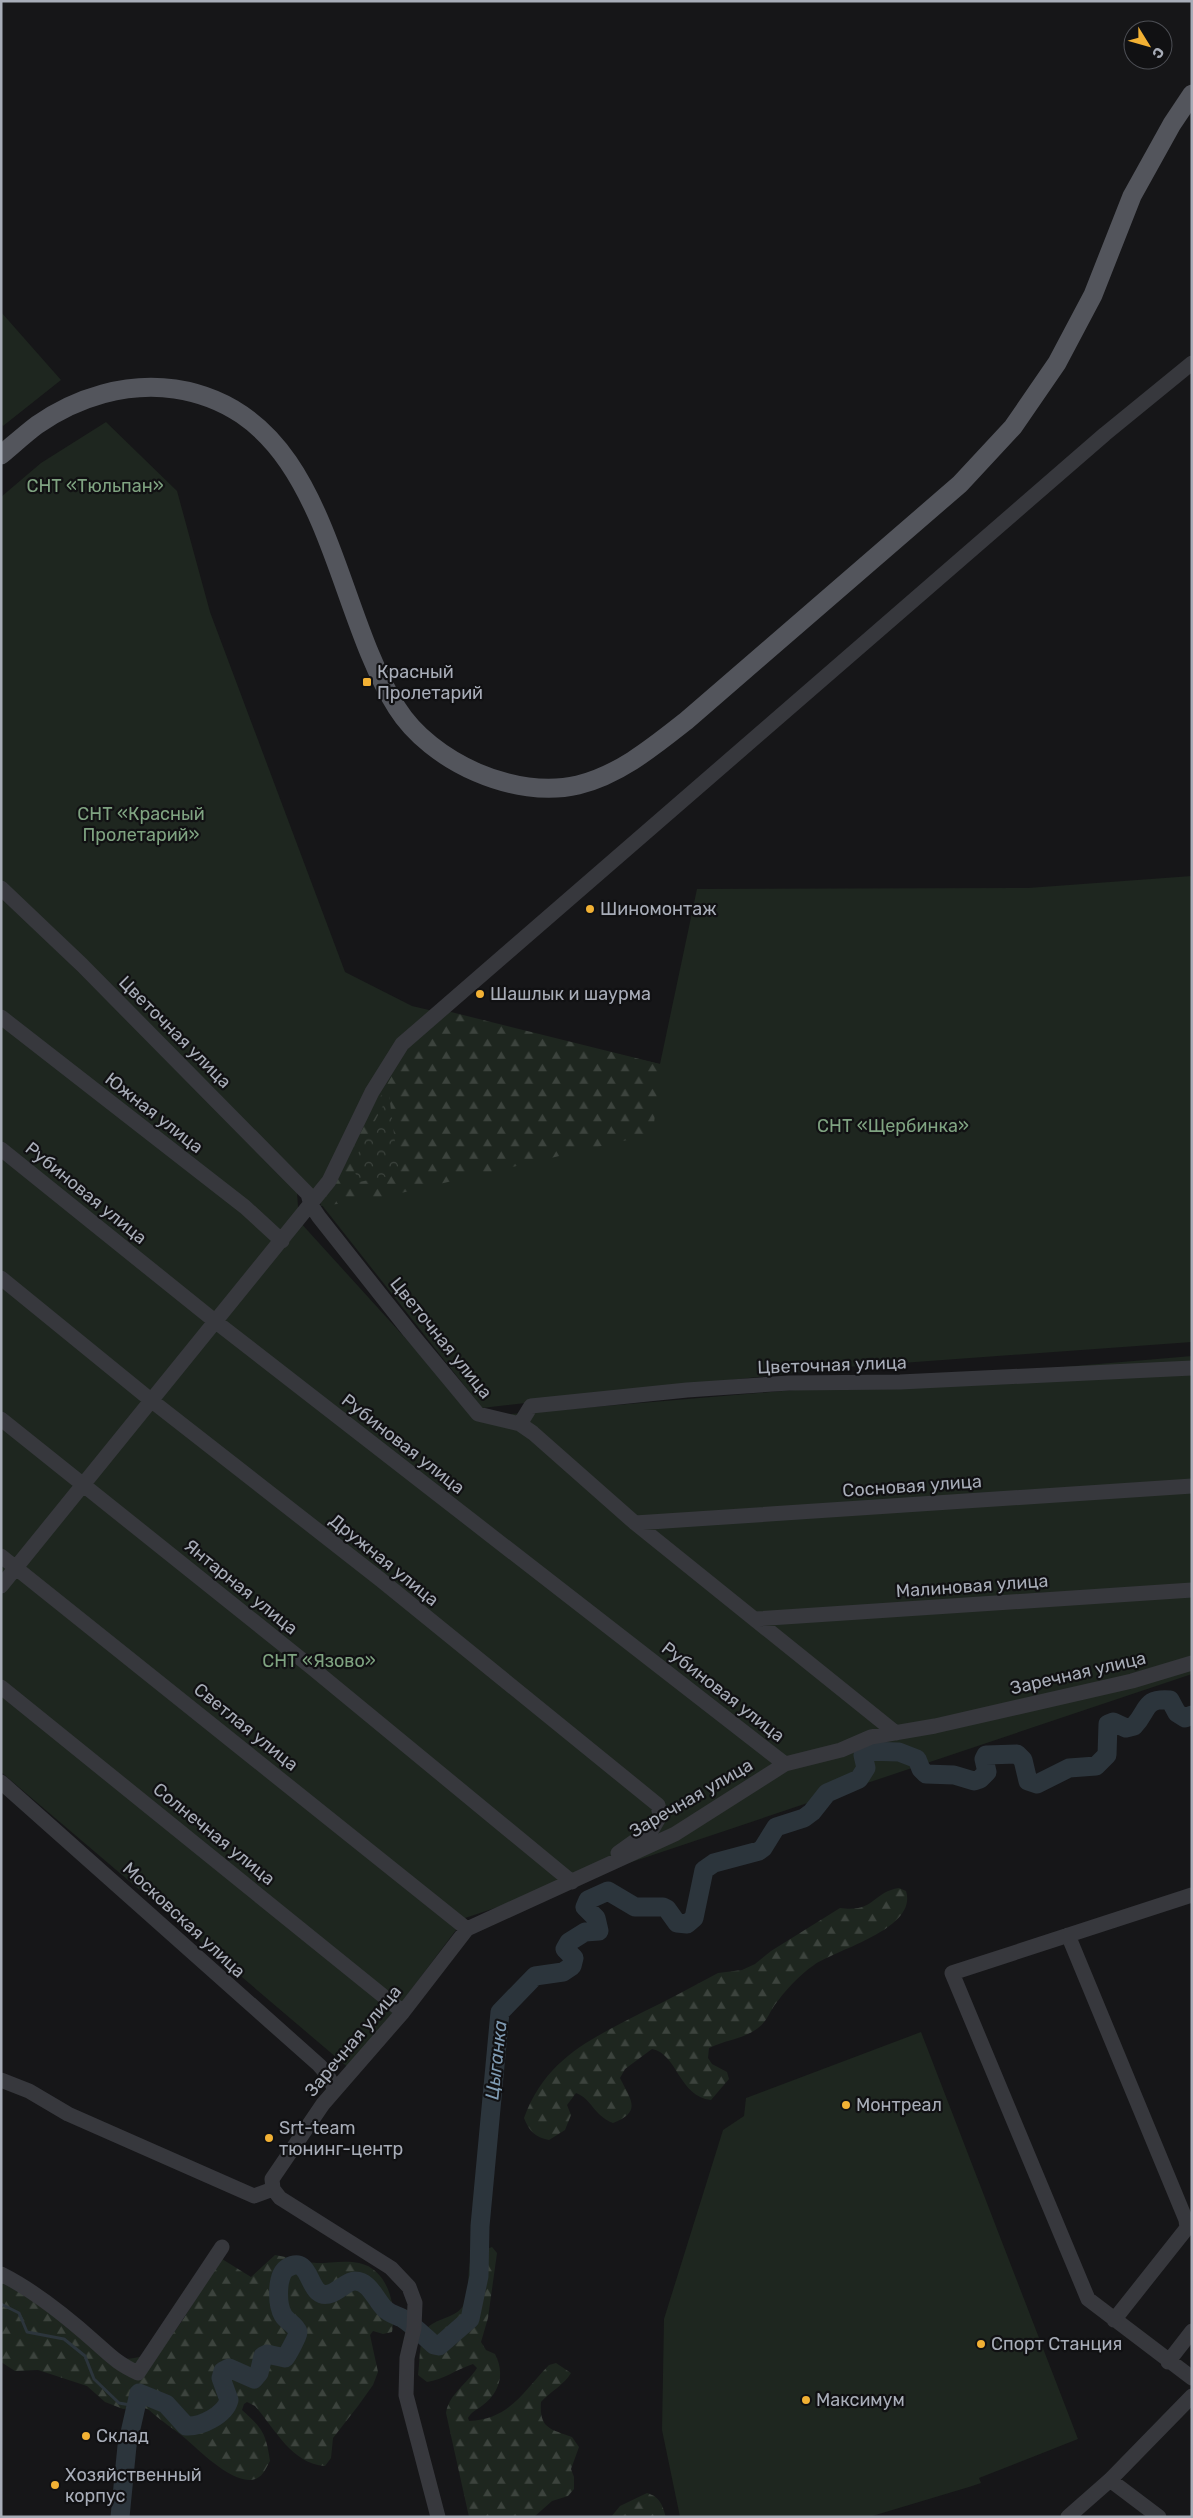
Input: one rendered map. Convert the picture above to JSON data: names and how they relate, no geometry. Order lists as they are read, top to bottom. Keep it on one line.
{"streets":{"street":["Цветочная улица","Южная улица","Рубиновая улица","Сосновая улица","Дружная улица","Малиновая улица","Янтарная улица","Заречная улица","Светлая улица","Солнечная улица","Московская улица"]},"crossings":[["Рубиновая улица","Заречная улица"],["Дружная улица","Янтарная улица"],["Дружная улица","Заречная улица"],["Янтарная улица","Заречная улица"],["Заречная улица","Светлая улица"],["Заречная улица","Солнечная улица"],["Заречная улица","Московская улица"]],"water":["Цыганка"],"parks":["СНТ «Тюльпан»","СНТ «Красный Пролетарий»","СНТ «Щербинка»","СНТ «Язово»"],"places":{"transit":["Красный Пролетарий"],"other":["Шиномонтаж","Шашлык и шаурма","Монтреал","Srt-team тюнинг-центр","Спорт Станция","Максимум","Склад","Хозяйственный корпус"]},"north":"bottom right"}
